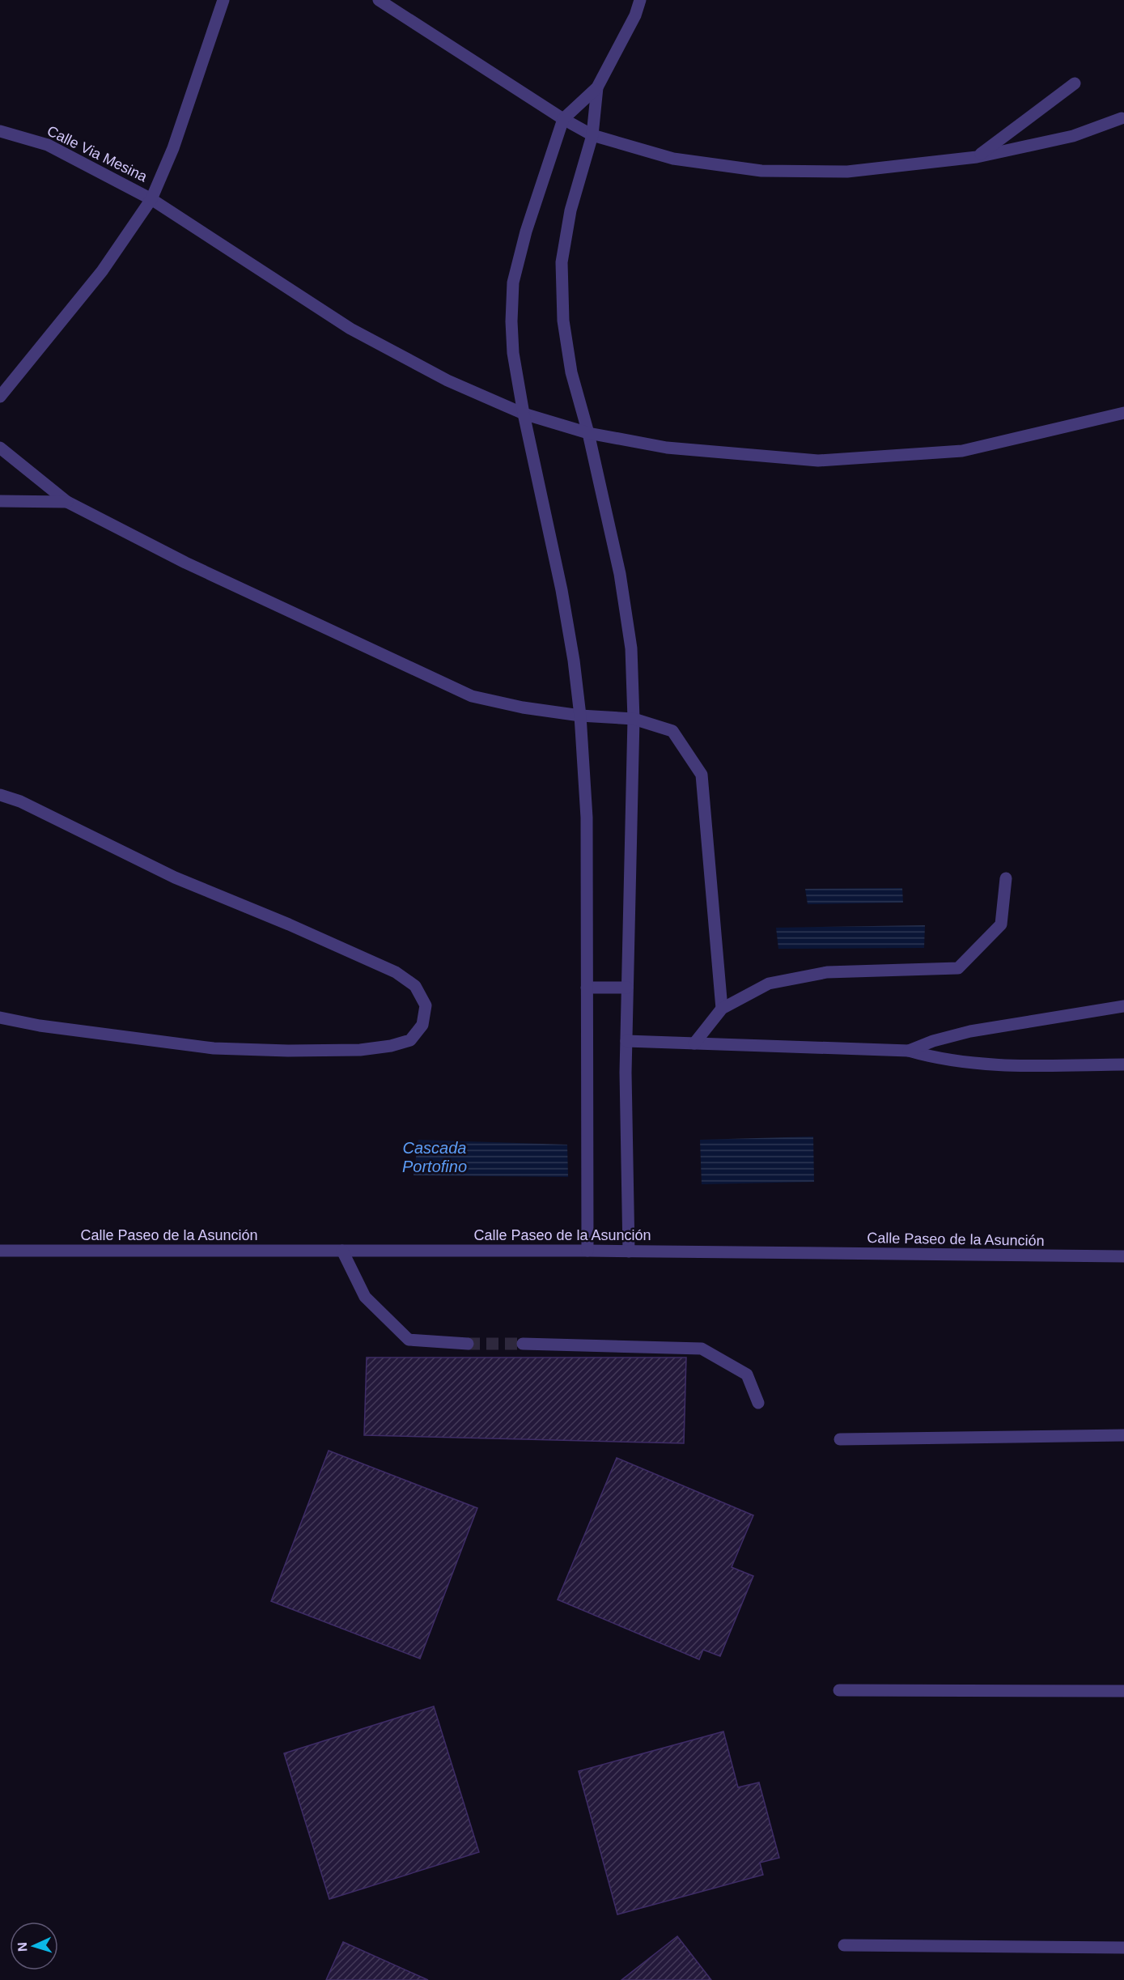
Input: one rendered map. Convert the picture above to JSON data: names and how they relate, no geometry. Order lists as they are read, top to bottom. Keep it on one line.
{"streets":{"street":["Calle Via Mesina","Calle Paseo de la Asunción"]},"water":["Cascada Portofino"],"north":"left"}
